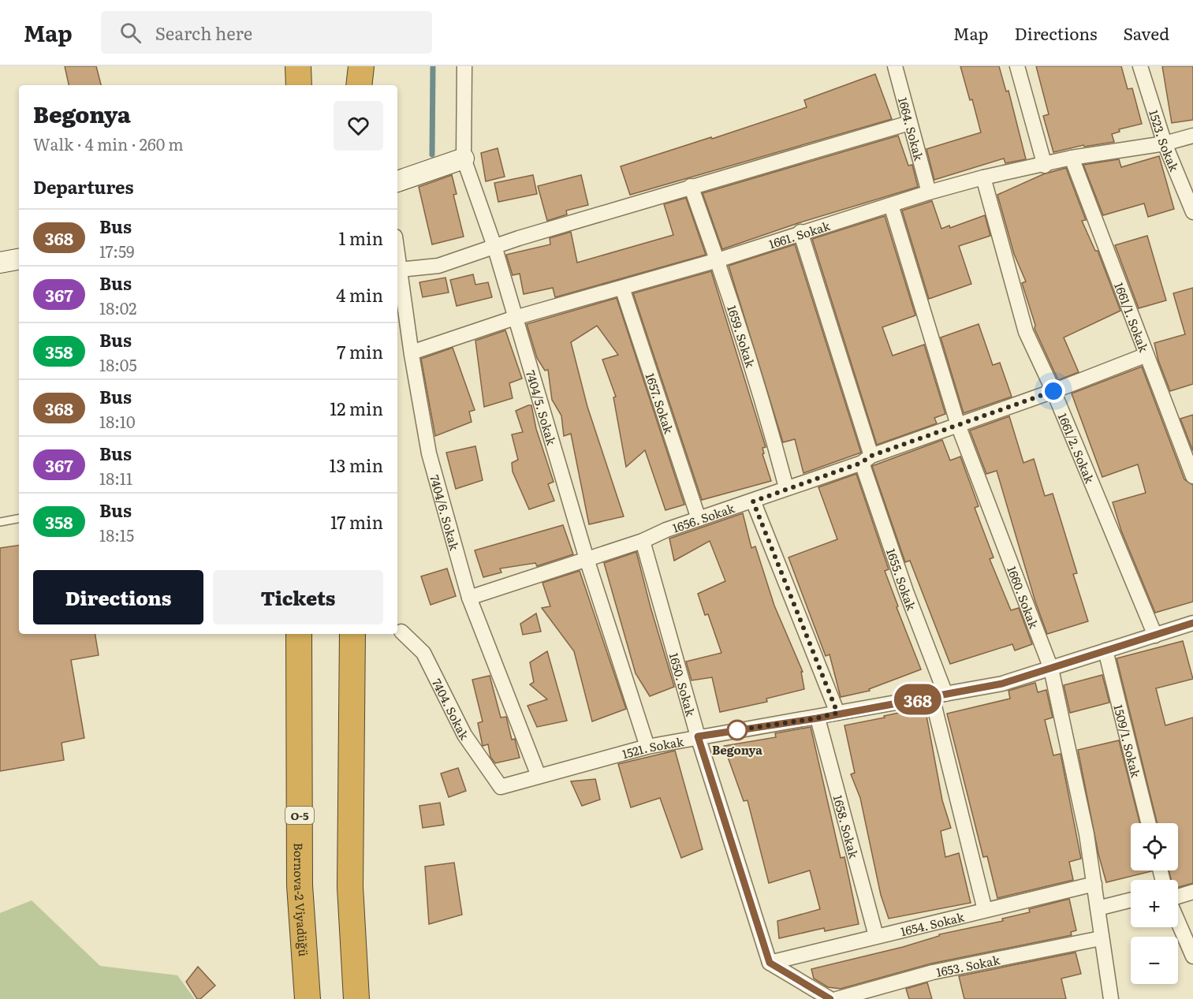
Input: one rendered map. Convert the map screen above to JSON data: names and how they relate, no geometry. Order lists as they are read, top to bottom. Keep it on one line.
{"streets":{"highway":["O-5","Bornova-2 Viyadüğü"],"street":["1664. Sokak","1523. Sokak","1661. Sokak","1661/1. Sokak","1659. Sokak","1657. Sokak","7404/5. Sokak","1661/2. Sokak","7404/6. Sokak","1656. Sokak","1655. Sokak","1660. Sokak","1650. Sokak","7404. Sokak","1509/1. Sokak","1521. Sokak","1658. Sokak","1654. Sokak","1653. Sokak"]},"crossings":[["1664. Sokak","1661. Sokak"],["1523. Sokak","1661. Sokak"],["1661. Sokak","1661/1. Sokak"],["1661. Sokak","1659. Sokak"],["1661. Sokak","1657. Sokak"],["1661. Sokak","7404/5. Sokak"],["1661. Sokak","1661/2. Sokak"],["1661. Sokak","7404/6. Sokak"],["1661. Sokak","1655. Sokak"],["1661. Sokak","1660. Sokak"],["1661/1. Sokak","1656. Sokak"],["1659. Sokak","1656. Sokak"],["1657. Sokak","1656. Sokak"],["7404/5. Sokak","1656. Sokak"],["7404/5. Sokak","1521. Sokak"],["1661/2. Sokak","1656. Sokak"],["1661/2. Sokak","1521. Sokak"],["7404/6. Sokak","1656. Sokak"],["7404/6. Sokak","1521. Sokak"],["1656. Sokak","1655. Sokak"],["1656. Sokak","1660. Sokak"],["1656. Sokak","1650. Sokak"],["1655. Sokak","1521. Sokak"],["1655. Sokak","1654. Sokak"],["1660. Sokak","1521. Sokak"],["1660. Sokak","1654. Sokak"],["1660. Sokak","1653. Sokak"],["1650. Sokak","1521. Sokak"],["1650. Sokak","1654. Sokak"],["7404. Sokak","1521. Sokak"],["1509/1. Sokak","1521. Sokak"],["1521. Sokak","1658. Sokak"],["1658. Sokak","1654. Sokak"]],"places":["Begonya"],"lines":["bus line 368"],"page":{"header":"Map","search":"Search here","nav":["Map","Directions","Saved"],"on_map":"368","heading":[["Begonya","Walk · 4 min · 260 m"],"Departures"],"list":[{"mark":"368","name":"Bus","note":"17:59","value":"1 min"},{"mark":"367","name":"Bus","note":"18:02","value":"4 min"},{"mark":"358","name":"Bus","note":"18:05","value":"7 min"},{"mark":"368","name":"Bus","note":"18:10","value":"12 min"},{"mark":"367","name":"Bus","note":"18:11","value":"13 min"},{"mark":"358","name":"Bus","note":"18:15","value":"17 min"}],"buttons":["Directions","Tickets"],"map_buttons":["+","−"]}}
